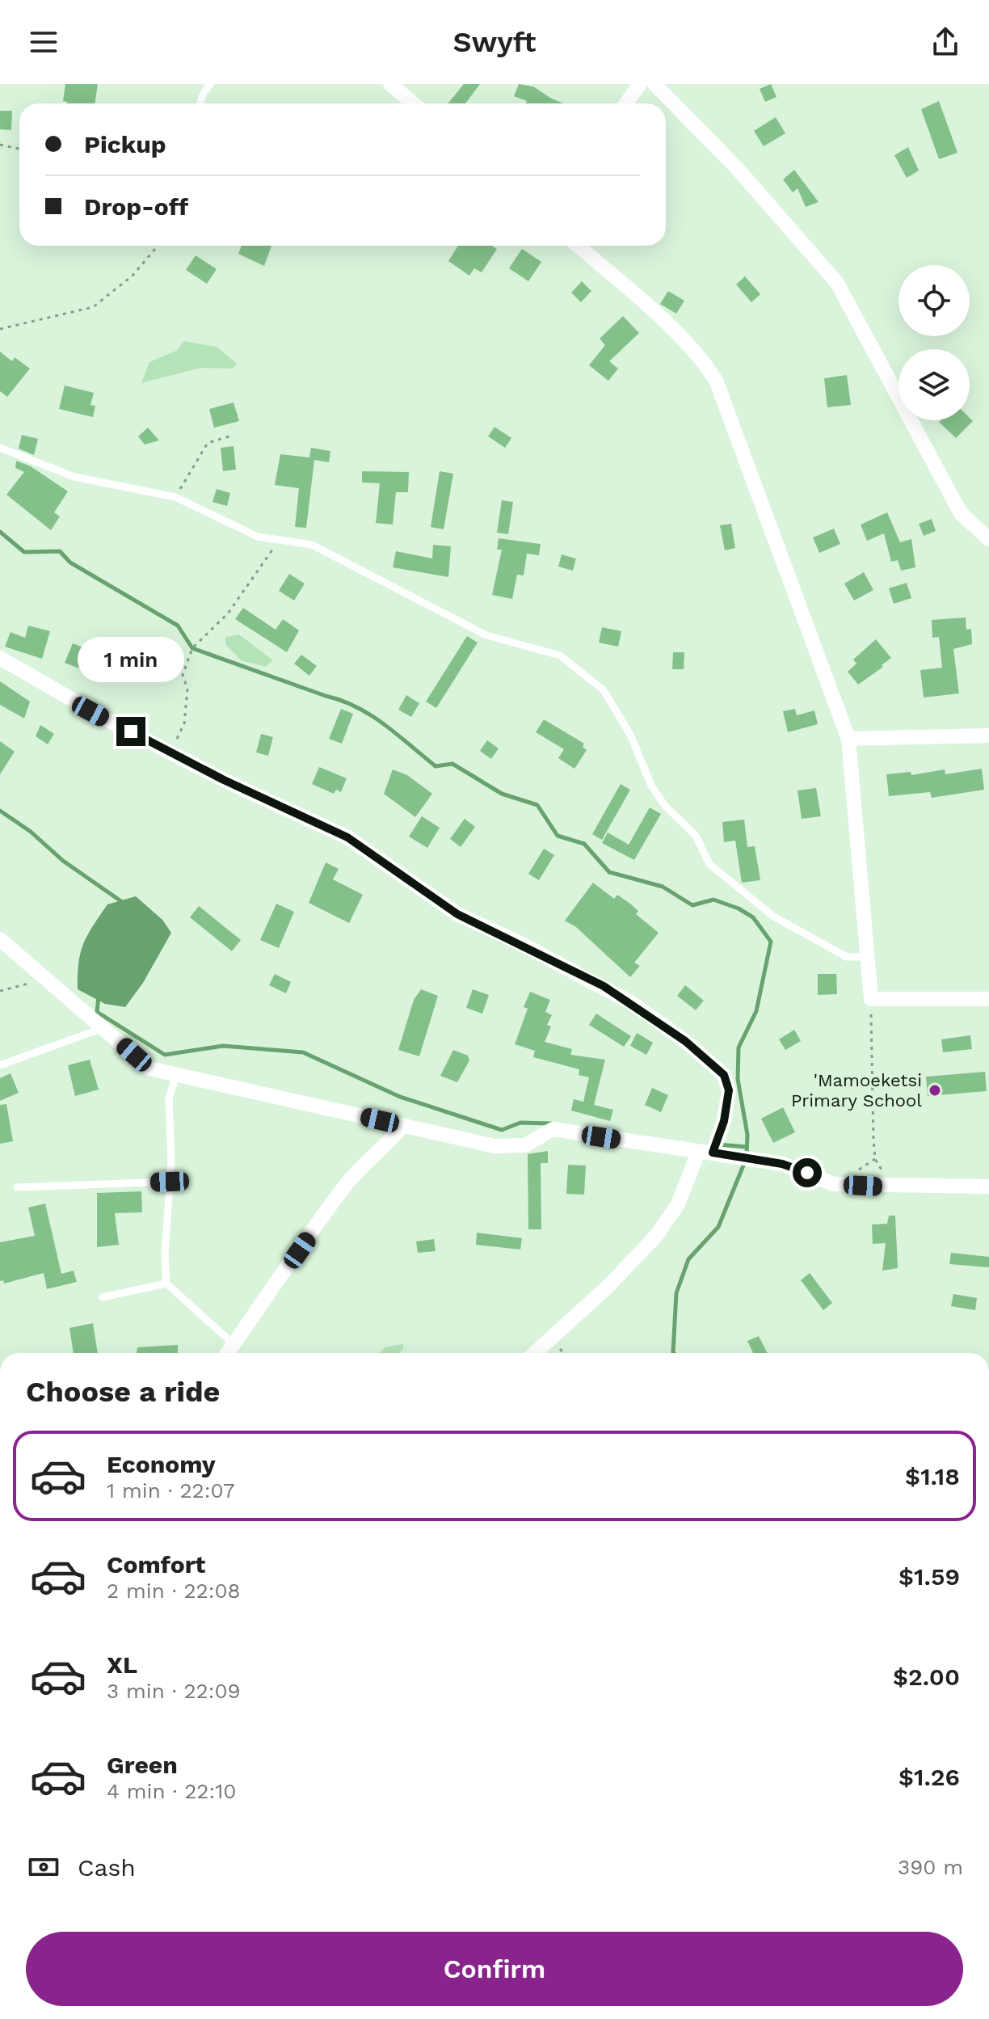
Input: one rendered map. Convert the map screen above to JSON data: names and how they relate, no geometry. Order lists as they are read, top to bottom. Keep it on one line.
{"places":["'Mamoeketsi Primary School"],"page":{"header":"Swyft","banner":["Pickup","Drop-off"],"bubble":"1 min","heading":"Choose a ride","list":[{"name":"Economy","note":"1 min · 22:07","value":"$1.18"},{"name":"Comfort","note":"2 min · 22:08","value":"$1.59"},{"name":"XL","note":"3 min · 22:09","value":"$2.00"},{"name":"Green","note":"4 min · 22:10","value":"$1.26"}],"pay":["Cash","390 m"],"buttons":"Confirm"}}
